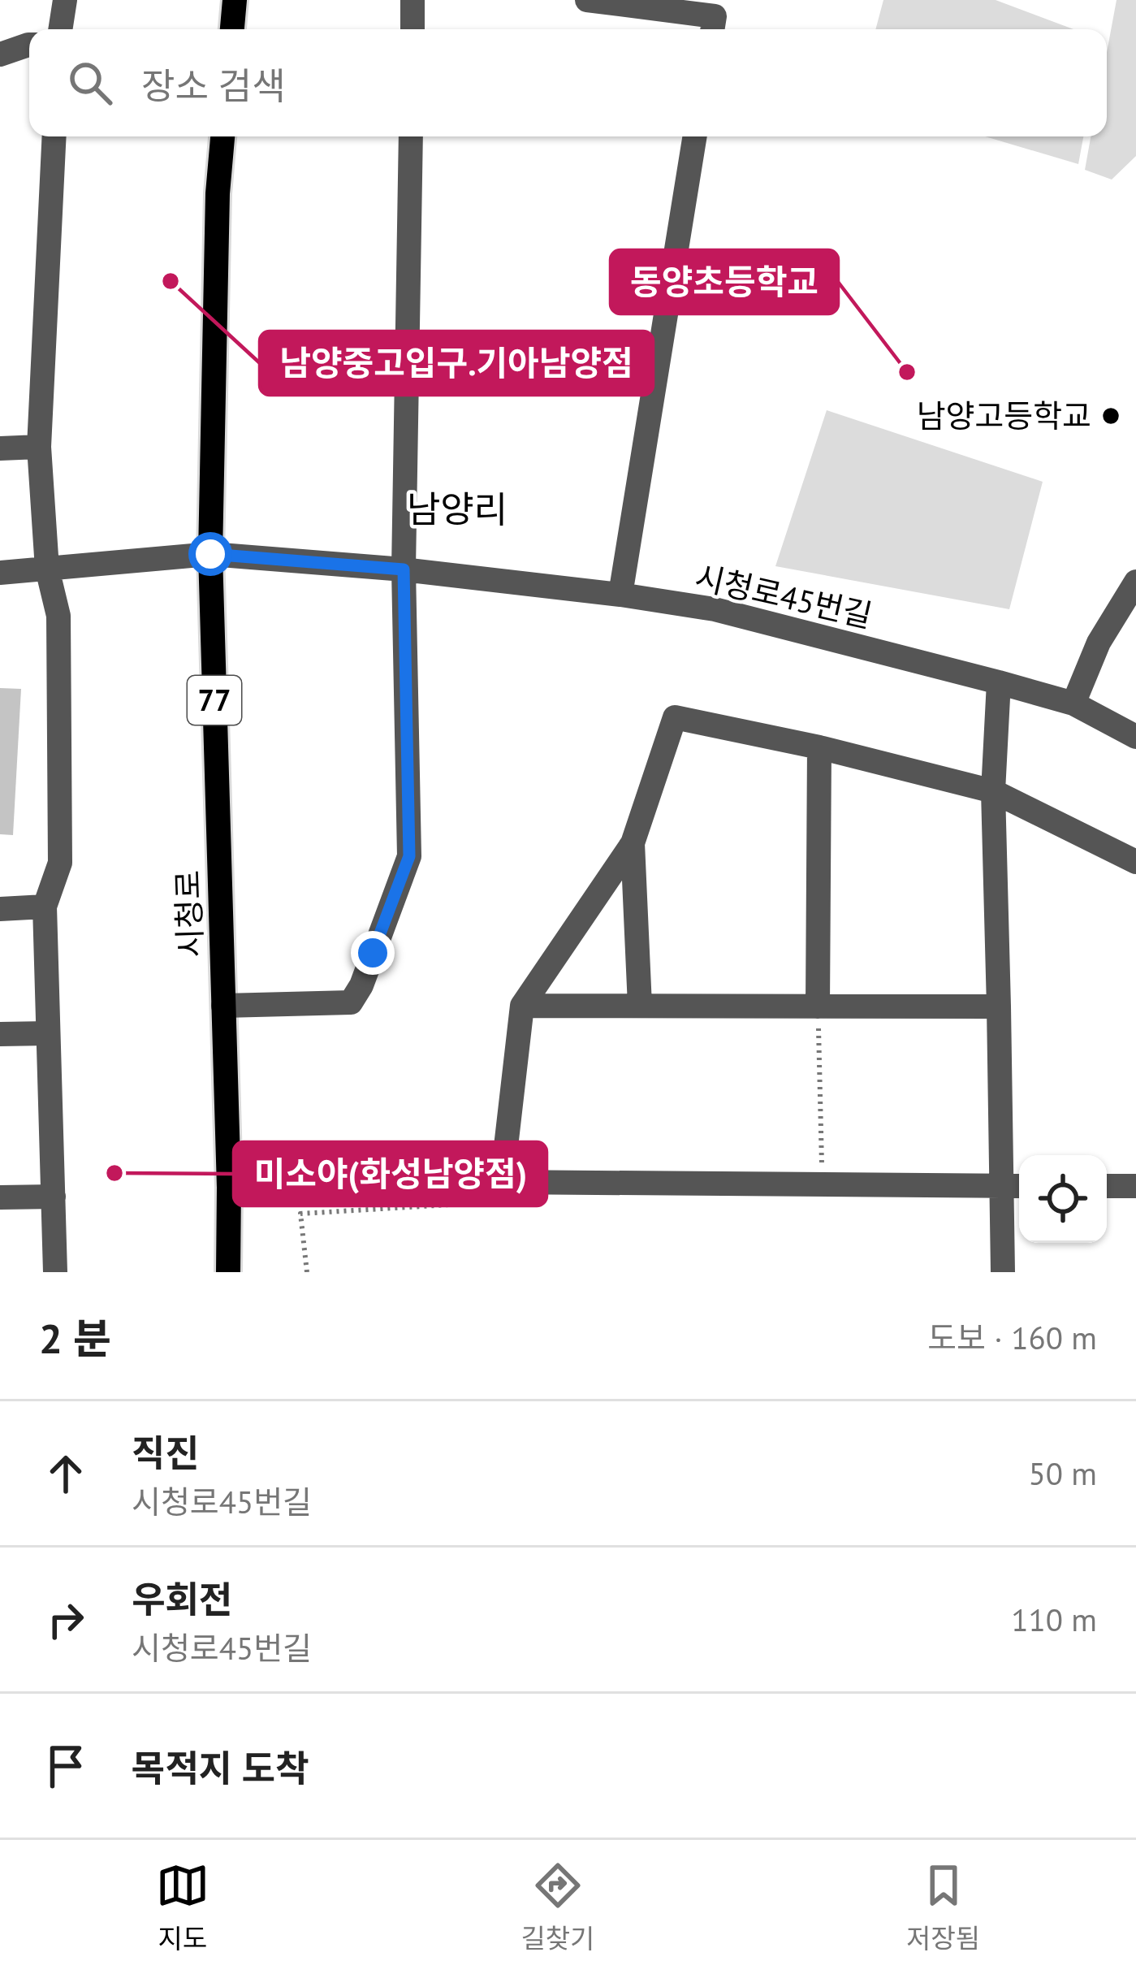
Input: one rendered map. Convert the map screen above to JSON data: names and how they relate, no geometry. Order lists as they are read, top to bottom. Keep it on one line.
{"streets":{"main road":["77","시청로"],"street":["시청로45번길"]},"crossings":[["시청로45번길","시청로"]],"districts":["남양리"],"places":["남양중고입구.기아남양점","동양초등학교","남양고등학교","미소야(화성남양점)"],"page":{"search":"장소 검색","heading":["2 분","도보 · 160 m"],"list":[["직진","시청로45번길","50 m"],["우회전","시청로45번길","110 m"],"목적지 도착"],"nav":["지도","길찾기","저장됨"]}}
